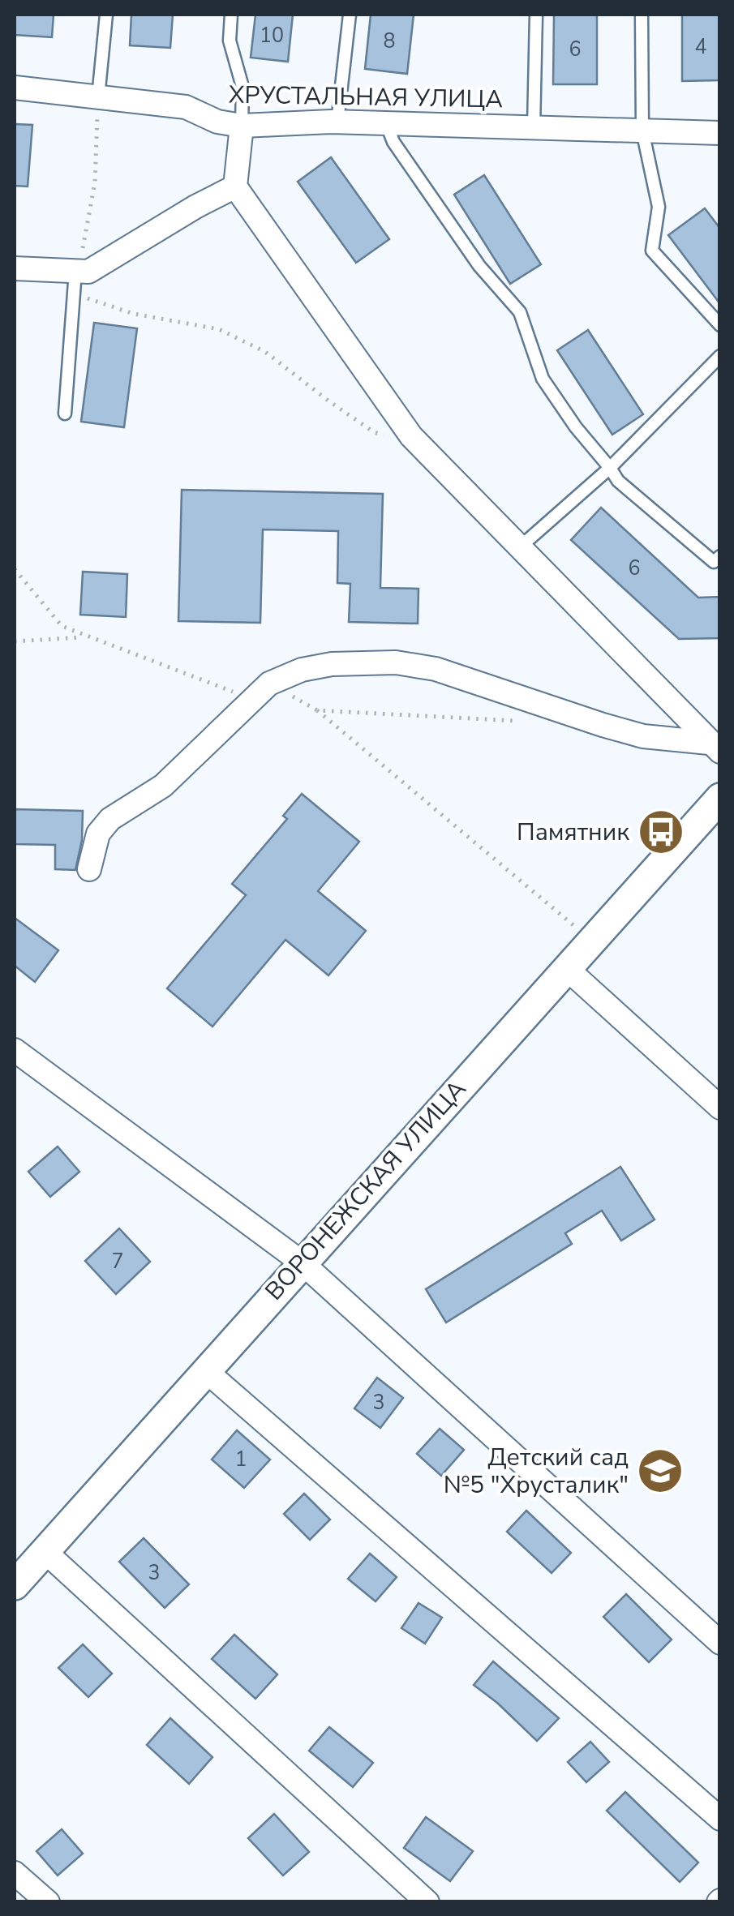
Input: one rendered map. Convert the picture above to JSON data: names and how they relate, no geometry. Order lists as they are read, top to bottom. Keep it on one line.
{"streets":{"street":["ХРУСТАЛЬНАЯ УЛИЦА","ВОРОНЕЖСКАЯ УЛИЦА"]},"places":{"bus stop":["Памятник"],"school or university":["Детский сад №5 \"Хрусталик\""]},"house_numbers":["10","8","4","6","6","7","3","1","3"]}
